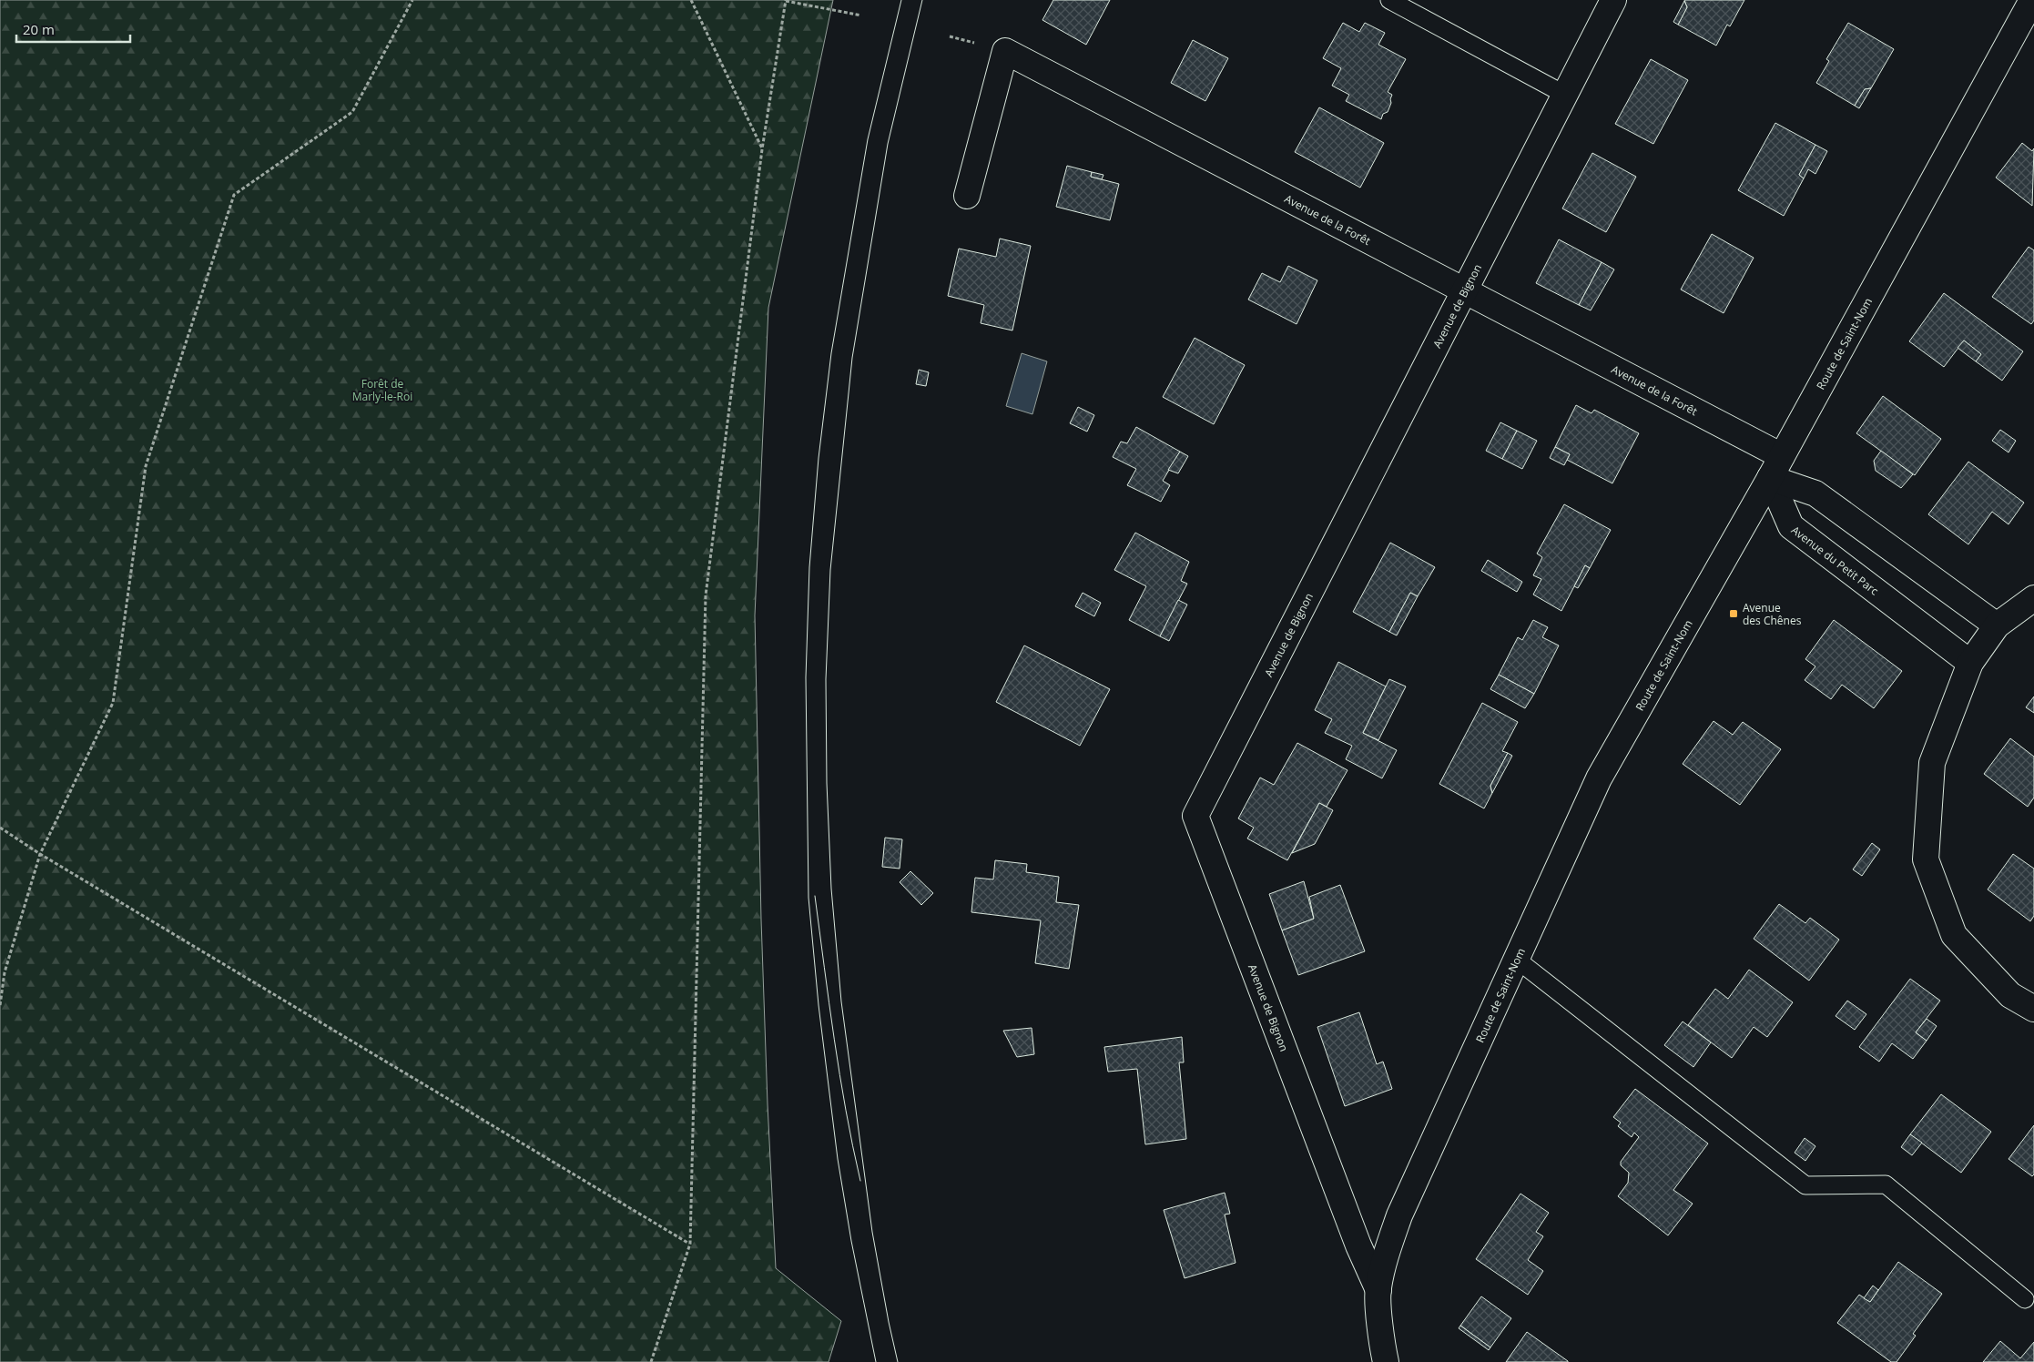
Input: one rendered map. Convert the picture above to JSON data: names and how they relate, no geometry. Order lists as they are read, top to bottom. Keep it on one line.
{"streets":{"street":["Avenue de la Forêt","Avenue de Bignon","Route de Saint-Nom","Avenue du Petit Parc"]},"crossings":[["Avenue de la Forêt","Avenue de Bignon"],["Avenue de la Forêt","Route de Saint-Nom"],["Avenue de Bignon","Route de Saint-Nom"],["Route de Saint-Nom","Avenue du Petit Parc"]],"parks":["Forêt de Marly-le-Roi"],"places":{"transit":["Avenue des Chênes"]},"scale_bar":"20 m"}
